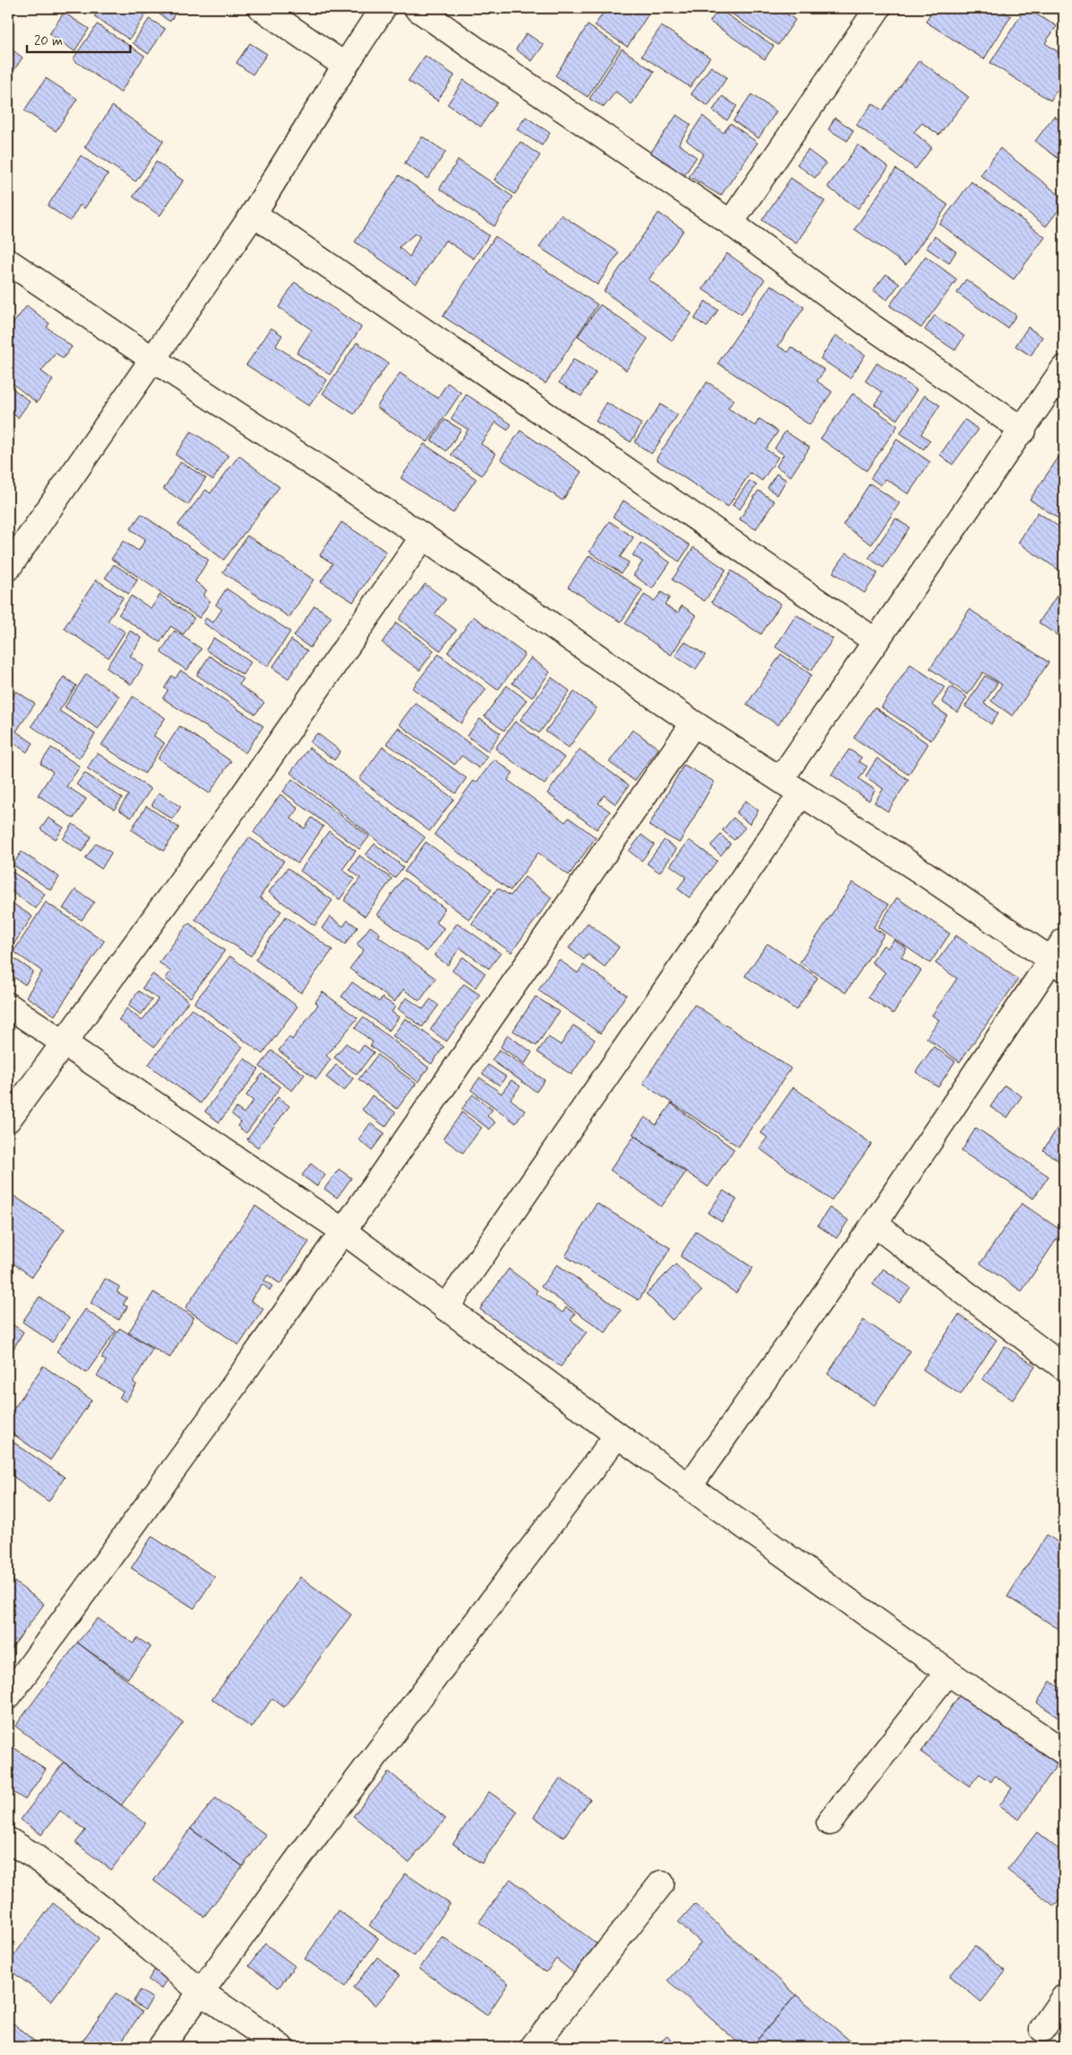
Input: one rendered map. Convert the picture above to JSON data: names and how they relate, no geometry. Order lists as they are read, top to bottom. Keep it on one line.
{"scale_bar":"20 m"}
